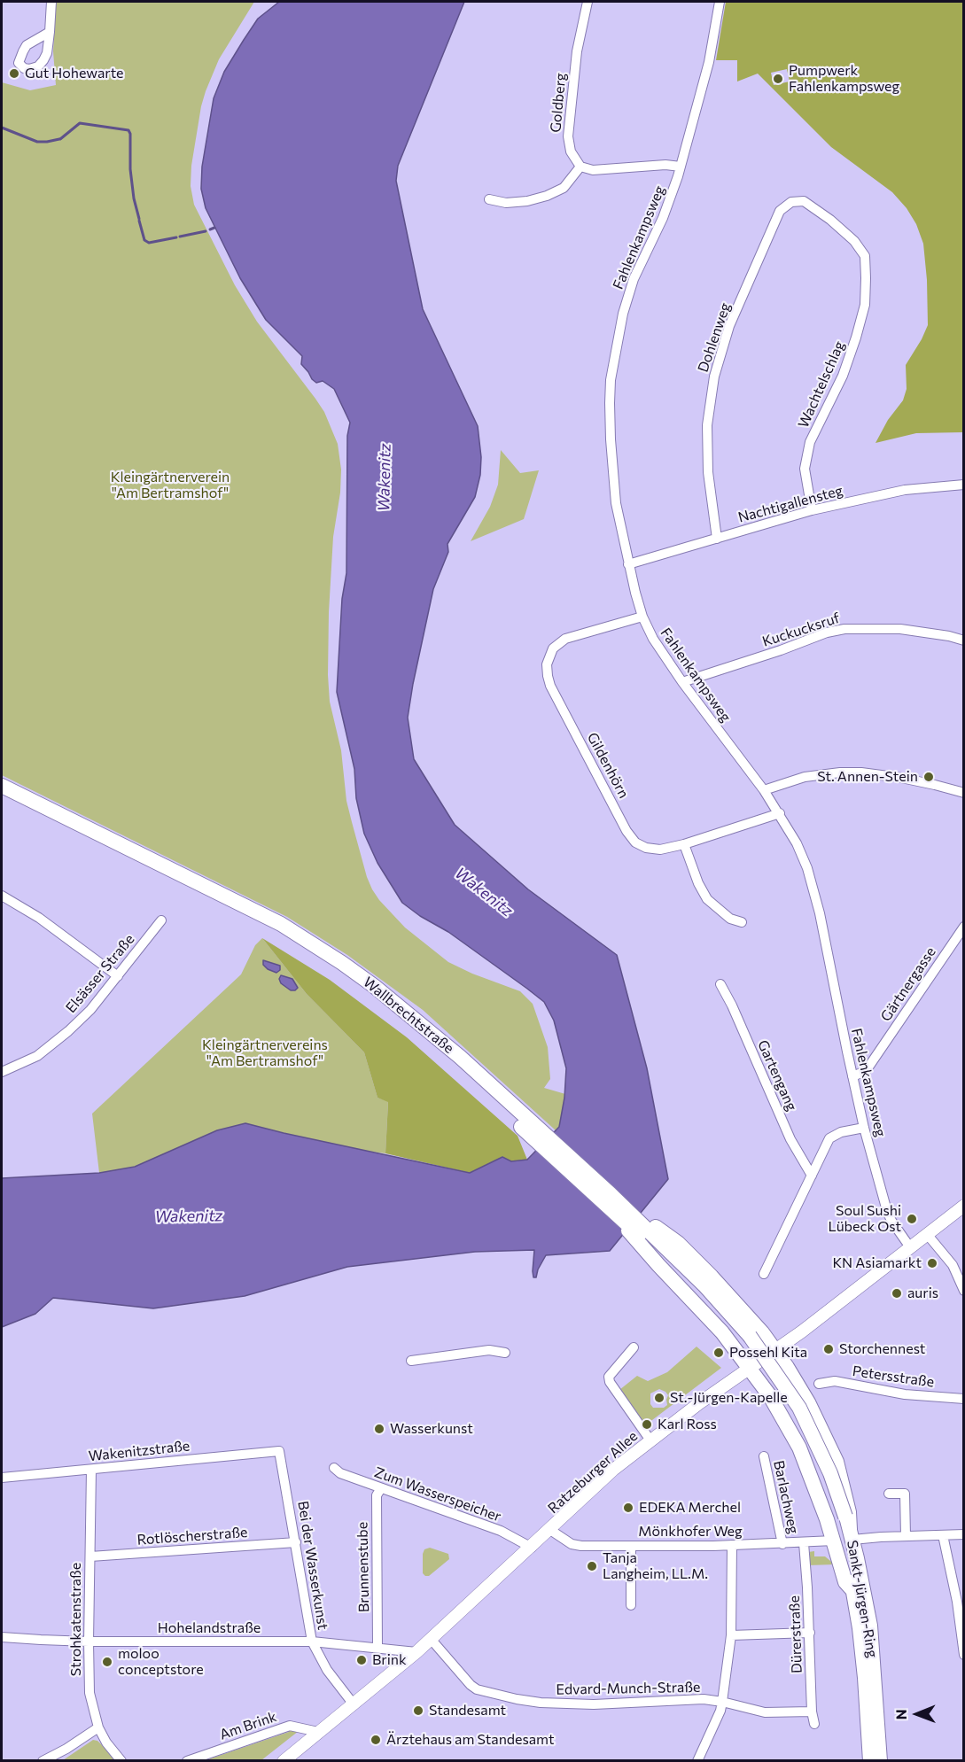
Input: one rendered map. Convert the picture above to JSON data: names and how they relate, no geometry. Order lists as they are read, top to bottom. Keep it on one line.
{"streets":{"main road":["Wallbrechtstraße","Ratzeburger Allee","Sankt-Jürgen-Ring"],"street":["Goldberg","Fahlenkampsweg","Dohlenweg","Wachtelschlag","Nachtigallensteg","Kuckucksruf","Gildenhörn","Elsässer Straße","Gärtnergasse","Gartengang","Petersstraße","Wakenitzstraße","Zum Wasserspeicher","Barlachweg","Mönkhofer Weg","Rotlöscherstraße","Bei der Wasserkunst","Brunnenstube","Strohkatenstraße","Hohelandstraße","Dürerstraße","Edvard-Munch-Straße","Am Brink"]},"crossings":[["Fahlenkampsweg","Nachtigallensteg"],["Fahlenkampsweg","Kuckucksruf"],["Fahlenkampsweg","Gildenhörn"],["Fahlenkampsweg","Gärtnergasse"],["Fahlenkampsweg","Ratzeburger Allee"],["Dohlenweg","Wachtelschlag"],["Dohlenweg","Nachtigallensteg"],["Wachtelschlag","Nachtigallensteg"],["Wallbrechtstraße","Sankt-Jürgen-Ring"],["Wakenitzstraße","Bei der Wasserkunst"],["Wakenitzstraße","Strohkatenstraße"],["Ratzeburger Allee","Zum Wasserspeicher"],["Ratzeburger Allee","Mönkhofer Weg"],["Ratzeburger Allee","Bei der Wasserkunst"],["Ratzeburger Allee","Hohelandstraße"],["Ratzeburger Allee","Edvard-Munch-Straße"],["Ratzeburger Allee","Am Brink"],["Zum Wasserspeicher","Brunnenstube"],["Barlachweg","Mönkhofer Weg"],["Mönkhofer Weg","Dürerstraße"],["Rotlöscherstraße","Bei der Wasserkunst"],["Rotlöscherstraße","Strohkatenstraße"],["Bei der Wasserkunst","Hohelandstraße"],["Brunnenstube","Hohelandstraße"],["Strohkatenstraße","Hohelandstraße"],["Dürerstraße","Edvard-Munch-Straße"]],"water":["Wakenitz"],"parks":["Kleingärtnerverein \"Am Bertramshof\"","Kleingärtnervereins \"Am Bertramshof\""],"places":["Gut Hohewarte","Pumpwerk Fahlenkampsweg","St. Annen-Stein","Soul Sushi Lübeck Ost","KN Asiamarkt","auris","Storchennest","Possehl Kita","St.-Jürgen-Kapelle","Karl Ross","Wasserkunst","EDEKA Merchel","Tanja Langheim, LL.M.","Brink","moloo conceptstore","Standesamt","Ärztehaus am Standesamt"],"north":"left"}
